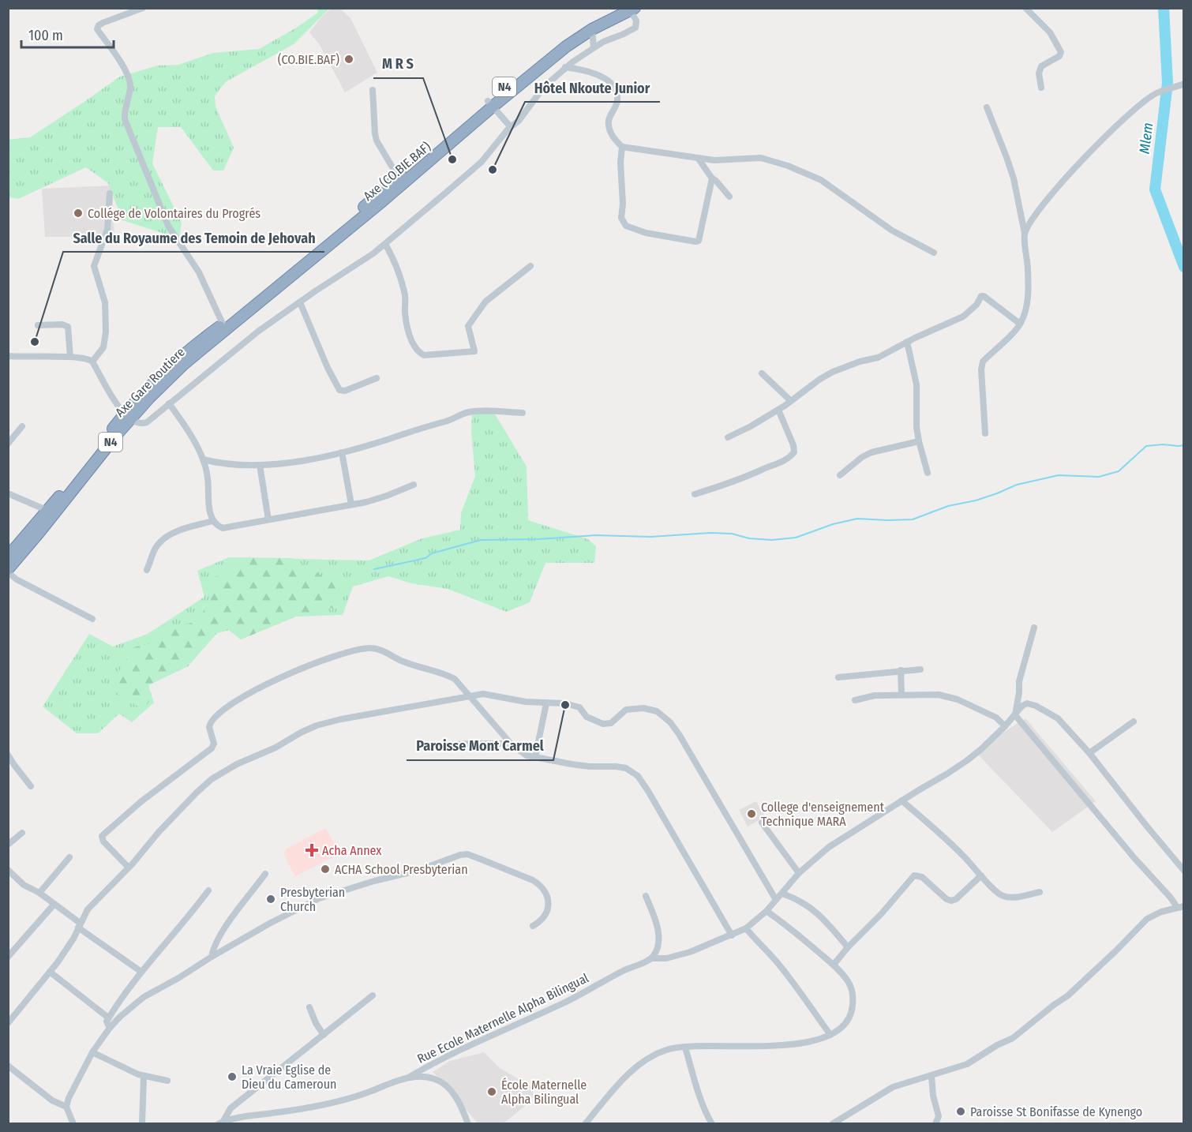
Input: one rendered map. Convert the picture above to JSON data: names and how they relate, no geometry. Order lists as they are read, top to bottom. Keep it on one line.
{"streets":{"highway":["N4","Axe (CO.BIE.BAF)","Axe Gare Routiere"],"street":["Rue Ecole Maternelle Alpha Bilingual"]},"crossings":[["Axe (CO.BIE.BAF)","Axe Gare Routiere"]],"water":["Mlem"],"places":{"other":["(CO.BIE.BAF)","M R S","Hôtel Nkoute Junior","Collége de Volontaires du Progrés","Salle du Royaume des Temoin de Jehovah","Paroisse Mont Carmel","College d'enseignement Technique MARA","ACHA School Presbyterian","Presbyterian Church","La Vraie Eglise de Dieu du Cameroun","École Maternelle Alpha Bilingual","Paroisse St Bonifasse de Kynengo"],"health":["Acha Annex"]},"scale_bar":"100 m"}
